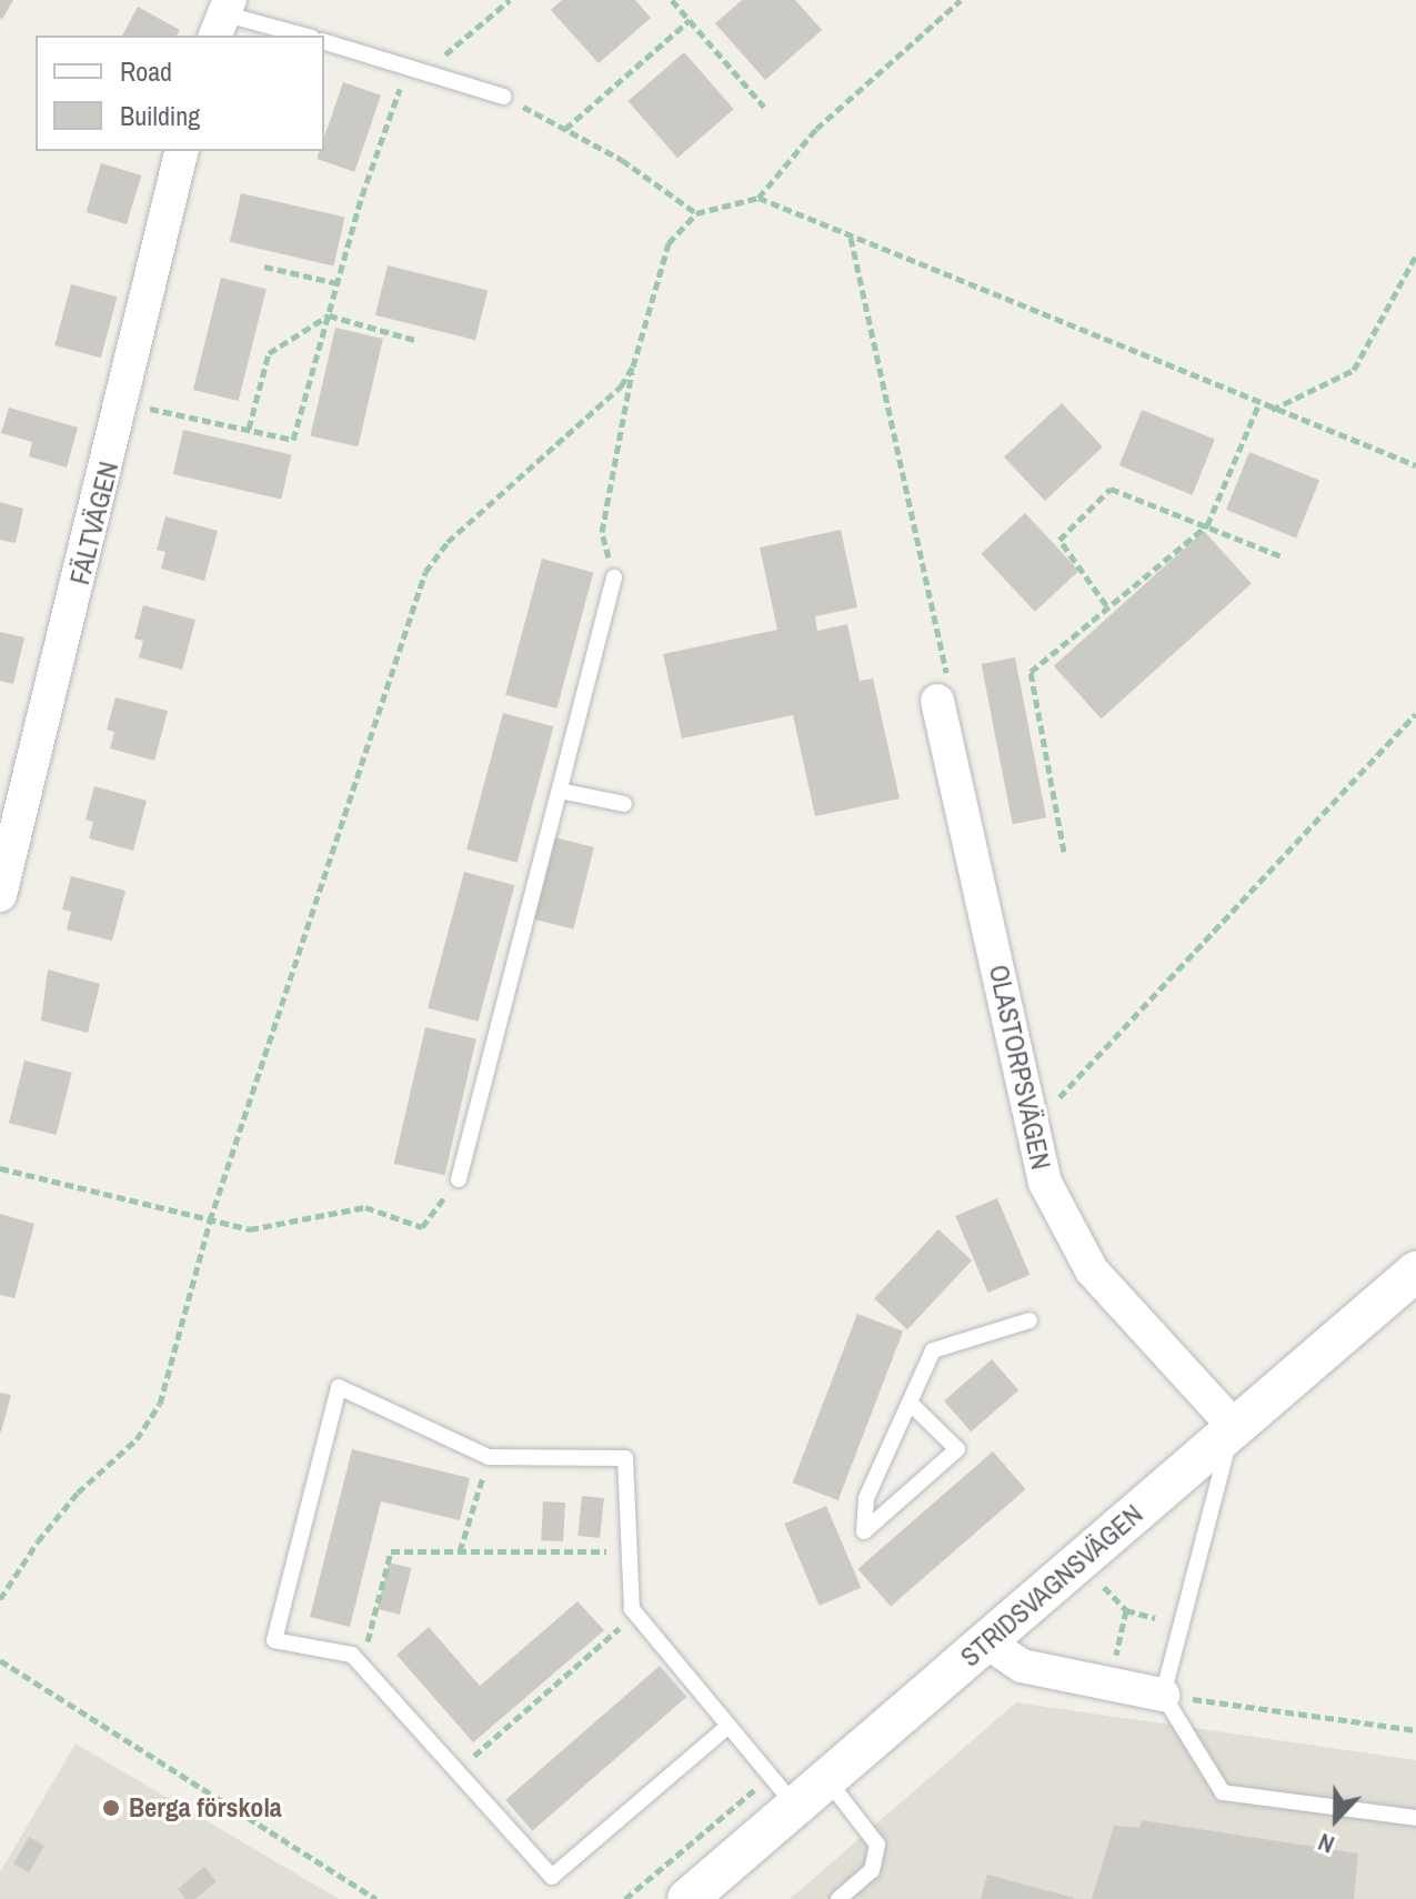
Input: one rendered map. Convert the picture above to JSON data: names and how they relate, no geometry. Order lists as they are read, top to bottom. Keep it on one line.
{"streets":{"street":["FÄLTVÄGEN","OLASTORPSVÄGEN","STRIDSVAGNSVÄGEN"]},"crossings":[["OLASTORPSVÄGEN","STRIDSVAGNSVÄGEN"]],"places":["Berga förskola"],"legend":["Road","Building"],"north":"bottom"}
